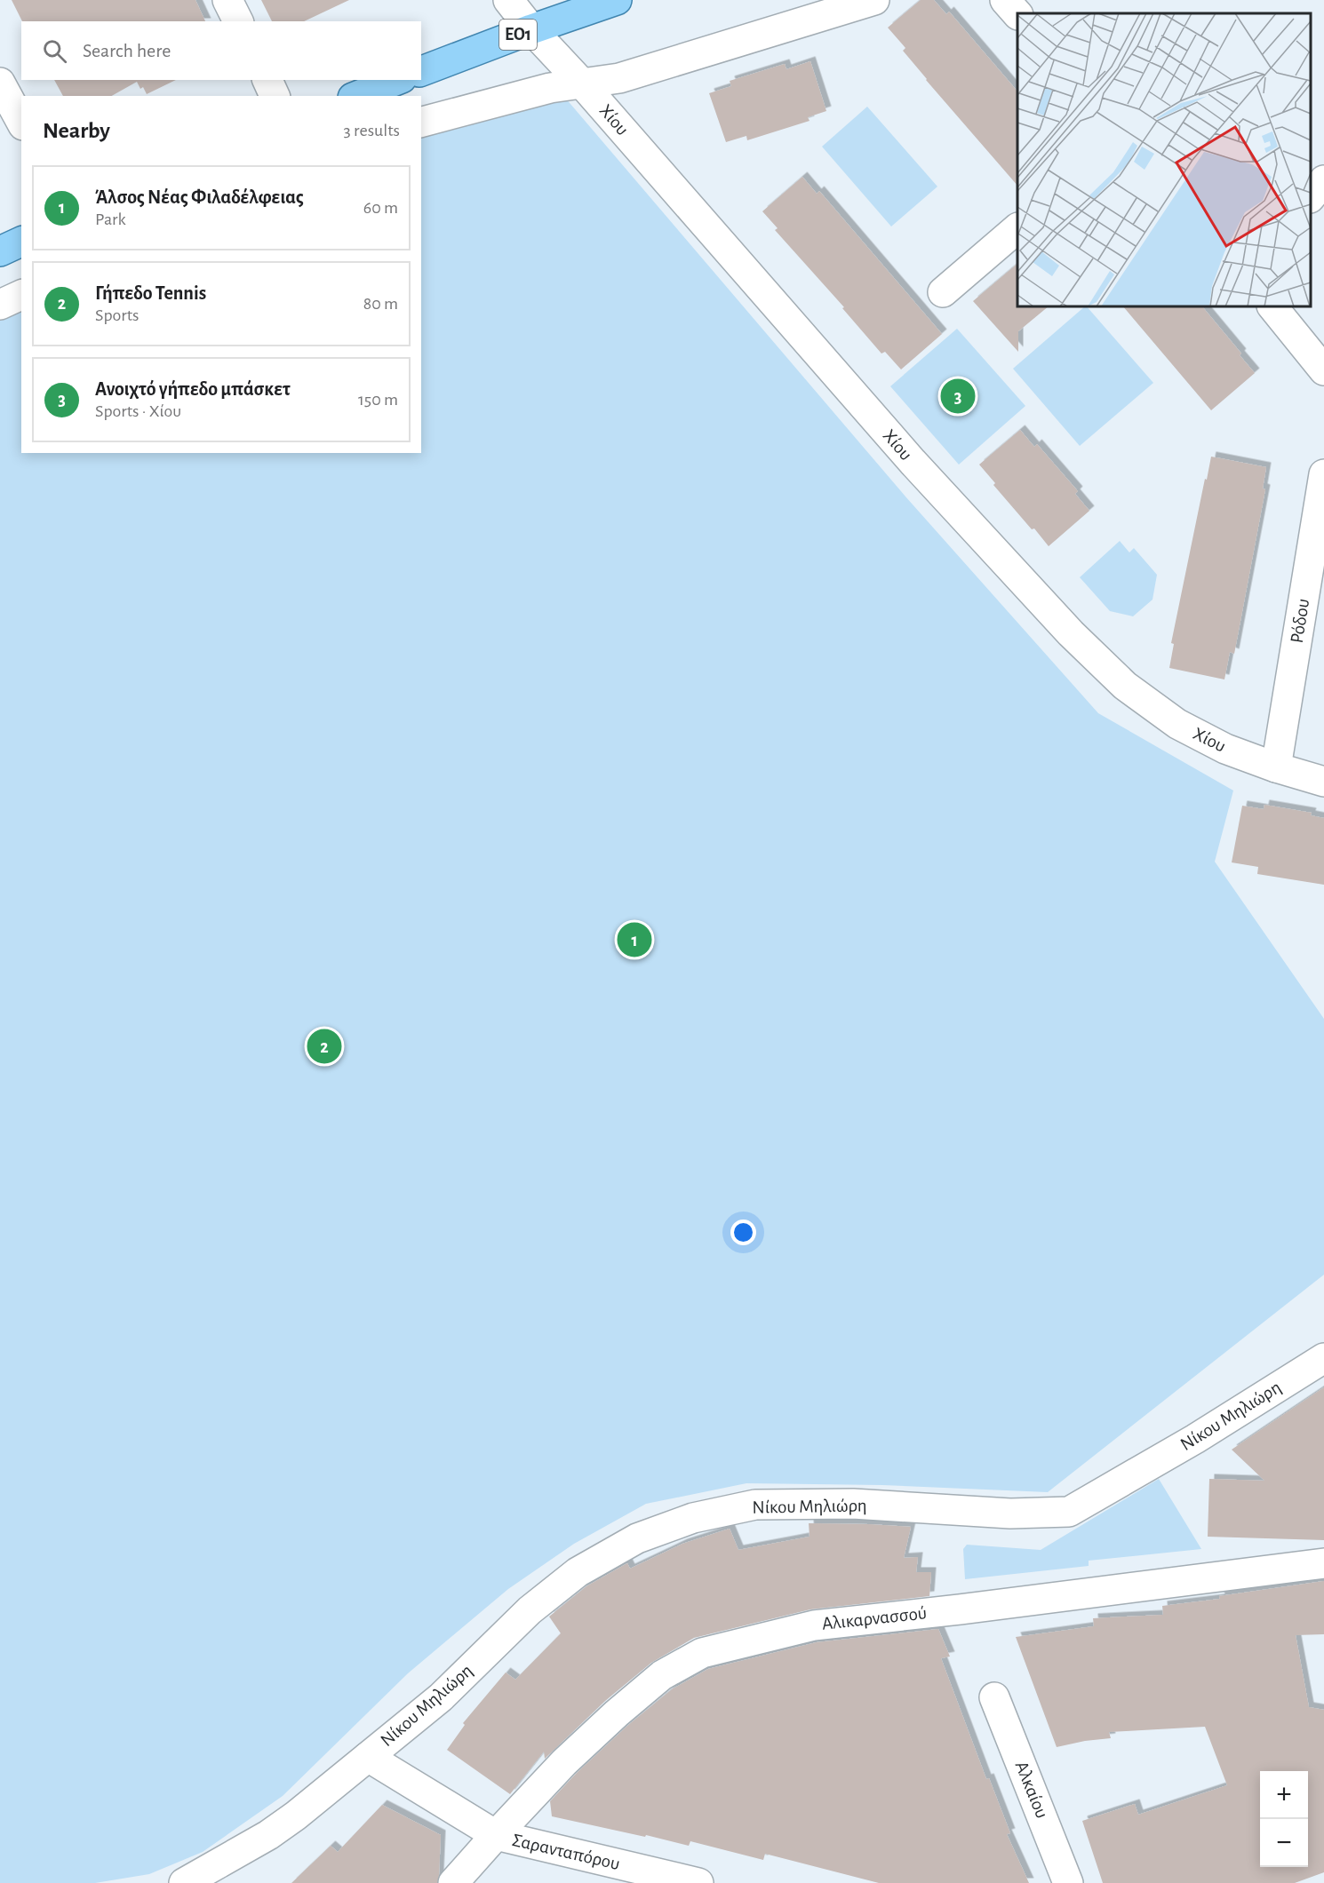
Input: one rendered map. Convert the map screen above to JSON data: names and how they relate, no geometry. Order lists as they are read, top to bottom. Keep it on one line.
{"streets":{"main road":["ΕΟ1"],"street":["Χίου","Ρόδου","Νίκου Μηλιώρη","Αλικαρνασσού","Αλκαίου","Σαρανταπόρου"]},"crossings":[["ΕΟ1","Χίου"],["Χίου","Ρόδου"],["Νίκου Μηλιώρη","Σαρανταπόρου"],["Αλικαρνασσού","Σαρανταπόρου"]],"page":{"search":"Search here","heading":["Nearby","3 results"],"list":[{"mark":"1","name":"Άλσος Νέας Φιλαδέλφειας","note":"Park","value":"60 m"},{"mark":"2","name":"Γήπεδο Tennis","note":"Sports","value":"80 m"},{"mark":"3","name":"Ανοιχτό γήπεδο μπάσκετ","note":"Sports · Χίου","value":"150 m"}],"pins":["3","1","2"],"map_buttons":["+","−"]}}
